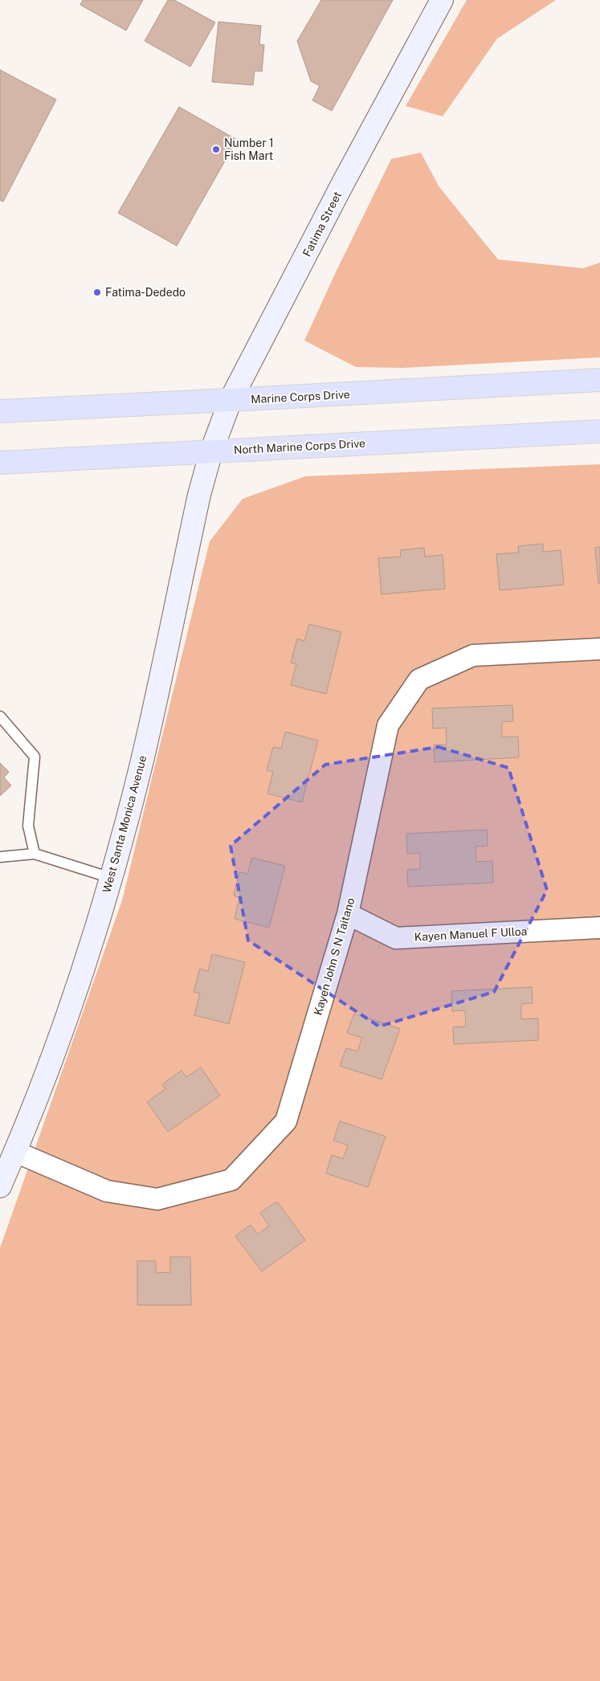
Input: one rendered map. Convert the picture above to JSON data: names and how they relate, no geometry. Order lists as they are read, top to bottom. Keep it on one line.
{"streets":{"main road":["Fatima Street","Marine Corps Drive","North Marine Corps Drive","West Santa Monica Avenue"],"street":["Kayen Manuel F Ulloa","Kayen John S N Taitano"]},"crossings":[["Fatima Street","Marine Corps Drive"],["Fatima Street","North Marine Corps Drive"],["Fatima Street","West Santa Monica Avenue"],["North Marine Corps Drive","West Santa Monica Avenue"],["West Santa Monica Avenue","Kayen John S N Taitano"],["Kayen Manuel F Ulloa","Kayen John S N Taitano"]],"places":["Number 1 Fish Mart","Fatima-Dededo"]}
